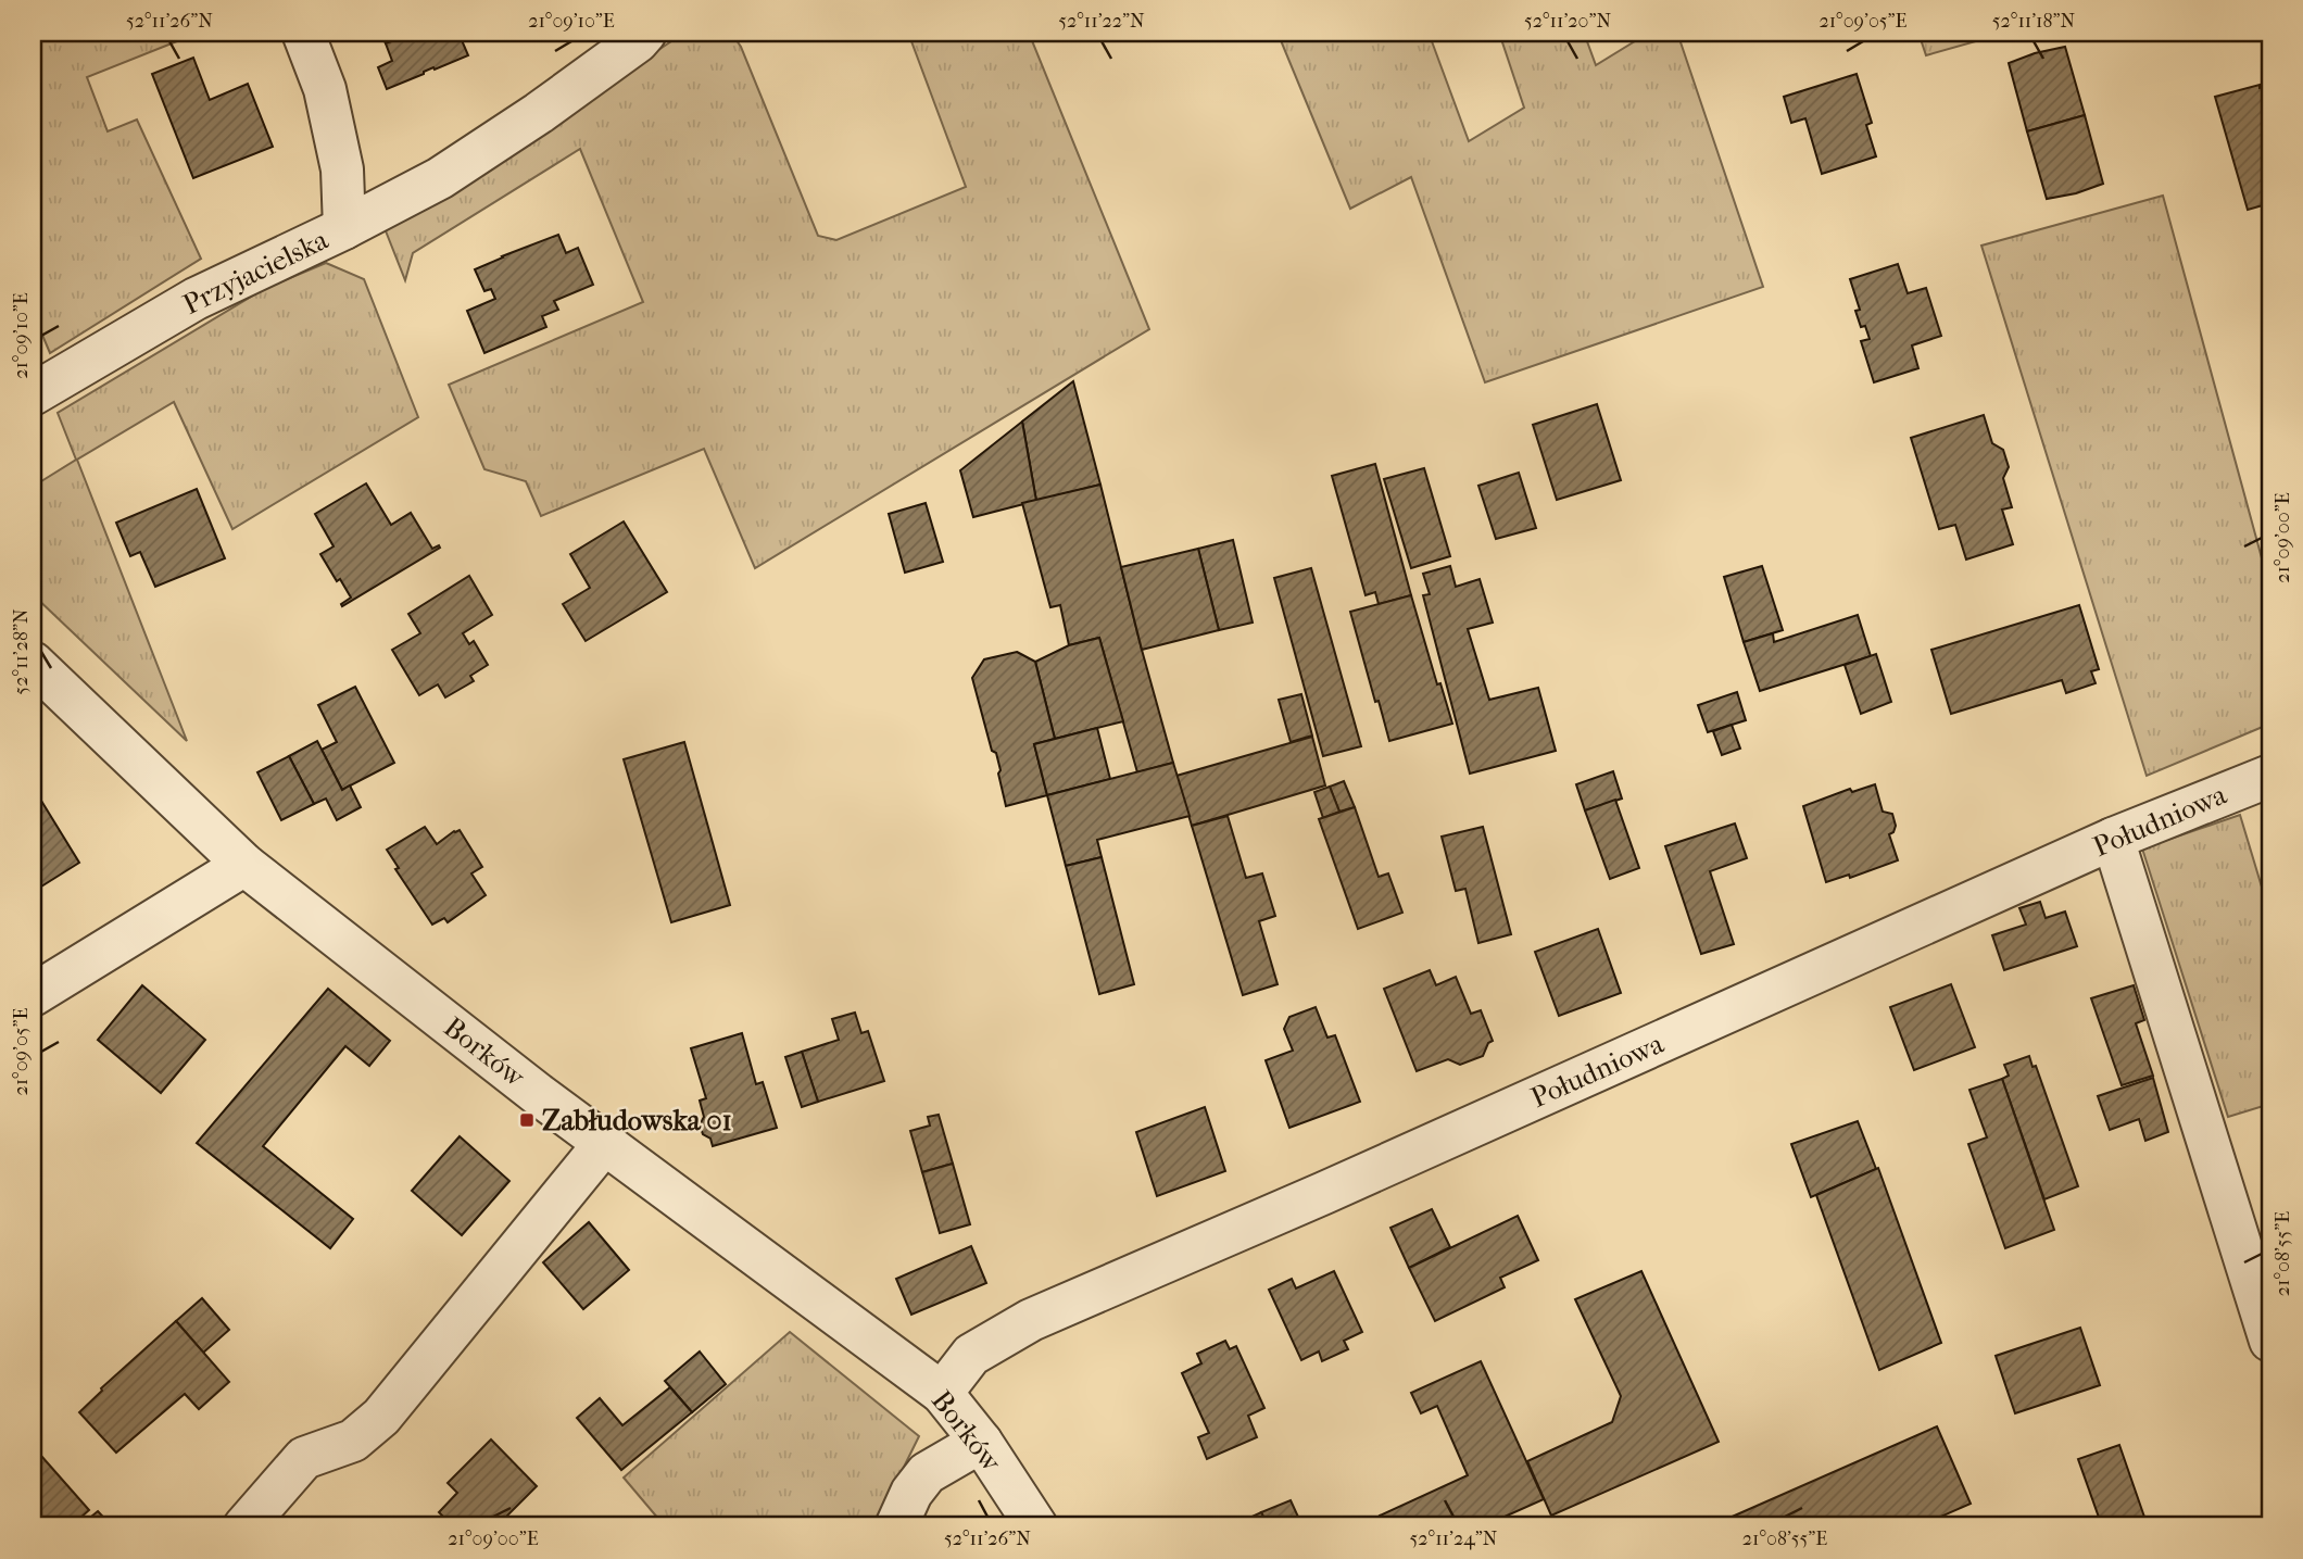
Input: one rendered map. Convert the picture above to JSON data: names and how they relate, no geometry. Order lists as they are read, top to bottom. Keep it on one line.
{"streets":{"street":["Przyjacielska","Południowa","Borków"]},"crossings":[["Południowa","Borków"]],"places":{"transit":["Zabłudowska 01"]},"coordinates":["52°11'26\"N","21°09'10\"E","52°11'22\"N","52°11'20\"N","21°09'05\"E","52°11'18\"N","21°09'00\"E","52°11'28\"N","21°08'55\"E","52°11'24\"N"]}
